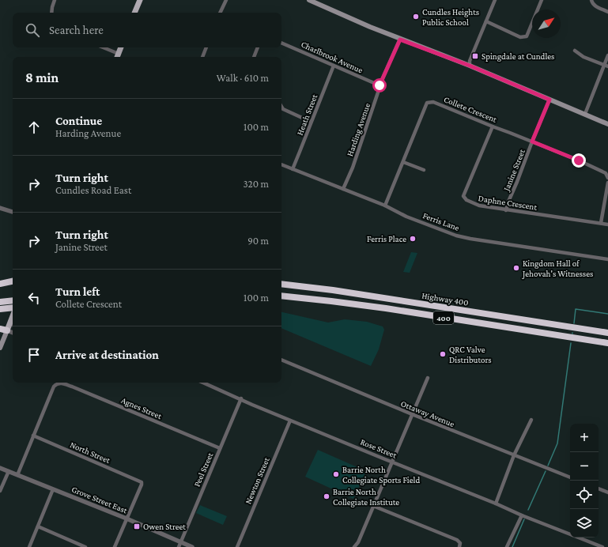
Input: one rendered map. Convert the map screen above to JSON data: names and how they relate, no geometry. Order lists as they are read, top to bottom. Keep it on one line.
{"streets":{"highway":["Highway 400","400"],"street":["Charlbrook Avenue","Collete Crescent","Heath Street","Harding Avenue","Janine Street","Daphne Crescent","Ferris Lane","Agnes Street","Ottaway Avenue","Rose Street","North Street","Peel Street","Newton Street","Grove Street East"]},"crossings":[["Charlbrook Avenue","Heath Street"],["Charlbrook Avenue","Harding Avenue"],["Collete Crescent","Janine Street"],["Collete Crescent","Daphne Crescent"],["Collete Crescent","Ferris Lane"],["Heath Street","Ferris Lane"],["Harding Avenue","Ferris Lane"],["Janine Street","Daphne Crescent"],["Agnes Street","North Street"],["Agnes Street","Peel Street"],["Rose Street","Peel Street"],["Rose Street","Newton Street"],["North Street","Grove Street East"],["Peel Street","Grove Street East"]],"places":{"other":["Cundles Heights Public School","Ferris Place","Kingdom Hall of Jehovah's Witnesses","QRC Valve Distributors","Barrie North Collegiate Sports Field","Barrie North Collegiate Institute"],"transit":["Spingdale at Cundles","Owen Street"]},"north":"top right","page":{"search":"Search here","heading":["8 min","Walk · 610 m"],"list":[["Continue","Harding Avenue","100 m"],["Turn right","Cundles Road East","320 m"],["Turn right","Janine Street","90 m"],["Turn left","Collete Crescent","100 m"],"Arrive at destination"],"map_buttons":["+","−"]}}
